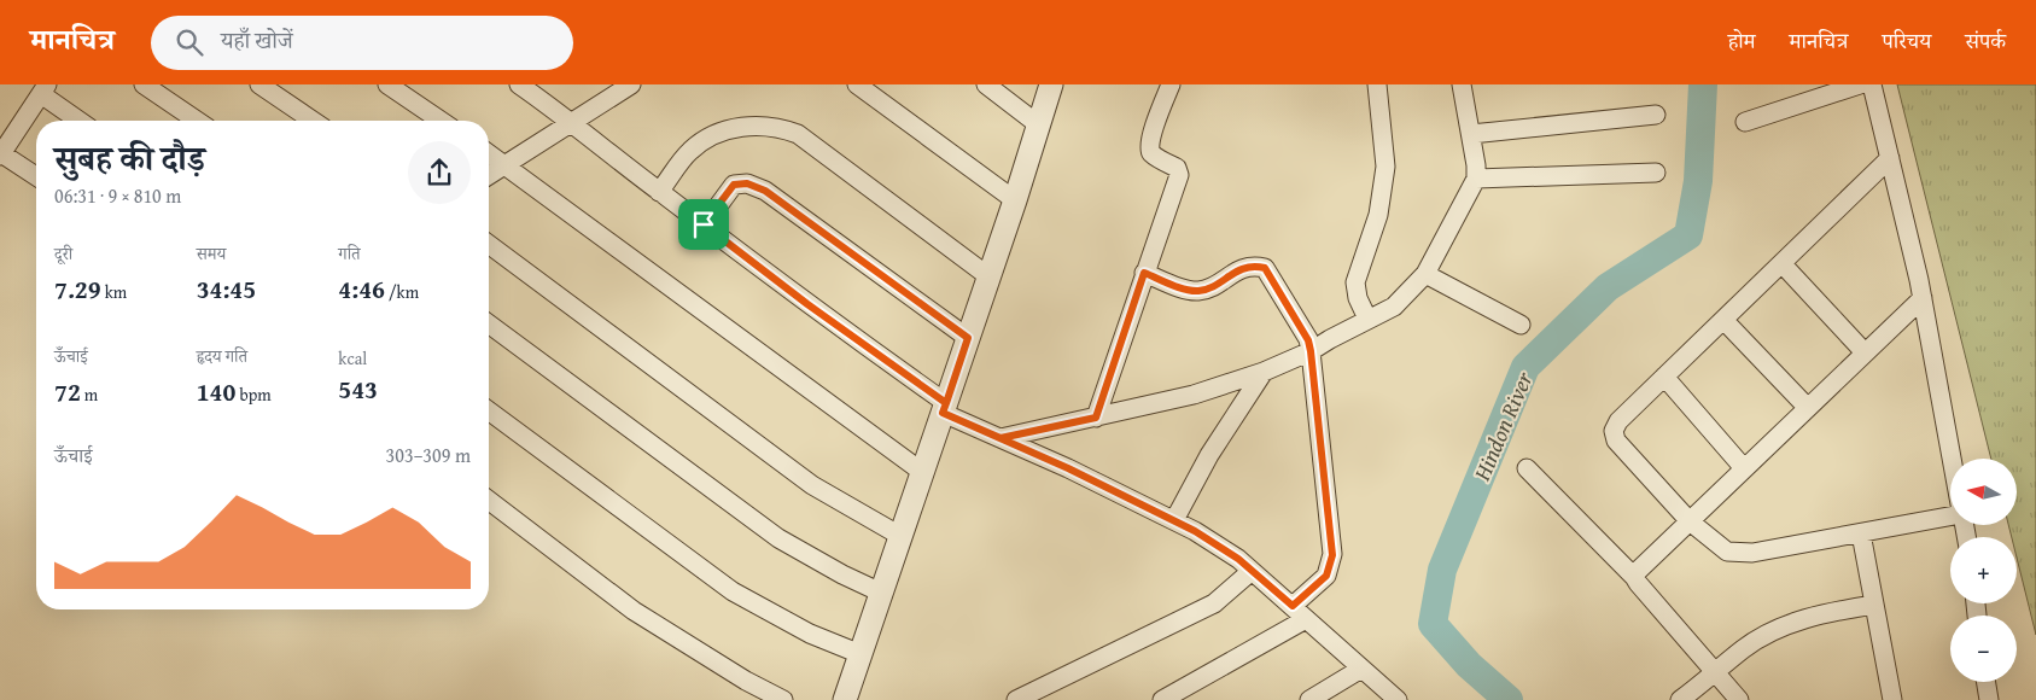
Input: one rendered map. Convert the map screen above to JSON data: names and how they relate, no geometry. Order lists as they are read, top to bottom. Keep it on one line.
{"water":["Hindon River"],"north":"left","page":{"header":"मानचित्र","search":"यहाँ खोजें","nav":["होम","मानचित्र","परिचय","संपर्क"],"heading":["सुबह की दौड़","06:31 · 9 × 810 m"],"stats":[["दूरी","7.29 km"],["समय","34:45"],["गति","4:46 /km"],["ऊँचाई","72 m"],["हृदय गति","140 bpm"],["kcal","543"]],"chart":["ऊँचाई","303–309 m"],"map_buttons":["+","−"]}}
